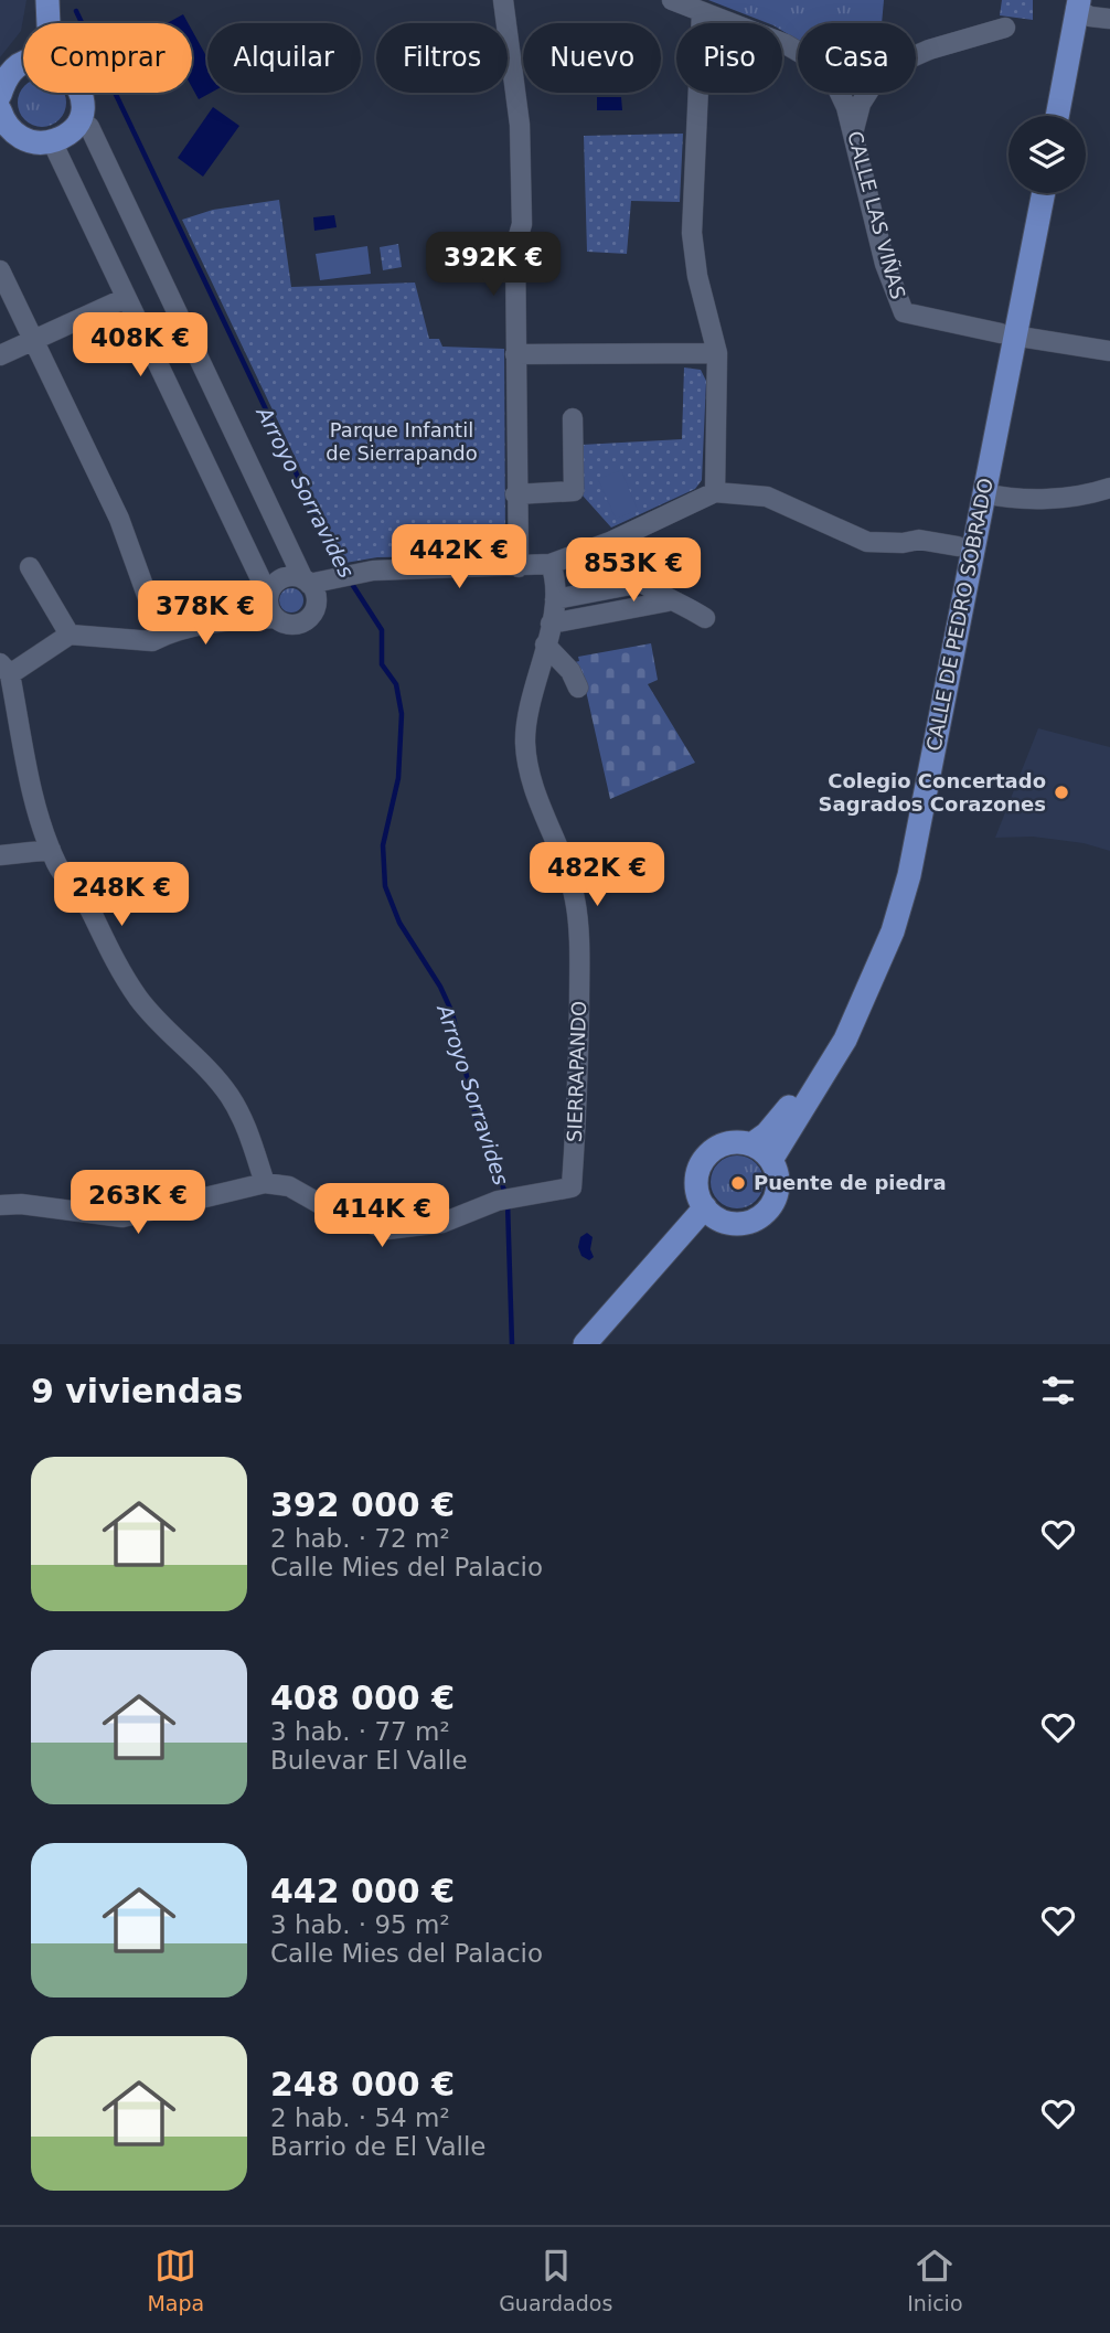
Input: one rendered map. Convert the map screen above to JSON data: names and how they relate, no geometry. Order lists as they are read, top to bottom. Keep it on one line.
{"streets":{"main road":["CALLE DE PEDRO SOBRADO"],"street":["CALLE LAS VIÑAS","SIERRAPANDO"]},"crossings":[["CALLE LAS VIÑAS","CALLE DE PEDRO SOBRADO"]],"water":["Arroyo Sorravides"],"parks":["Parque Infantil de Sierrapando"],"places":["Colegio Concertado Sagrados Corazones","Puente de piedra"],"page":{"chip":["Comprar","Alquilar","Filtros","Nuevo","Piso","Casa"],"price":["392K €","408K €","442K €","853K €","378K €","482K €","248K €","263K €","414K €"],"heading":"9 viviendas","list":[{"name":"392 000 €","note":"2 hab. · 72 m² · Calle Mies del Palacio"},{"name":"408 000 €","note":"3 hab. · 77 m² · Bulevar El Valle"},{"name":"442 000 €","note":"3 hab. · 95 m² · Calle Mies del Palacio"},{"name":"248 000 €","note":"2 hab. · 54 m² · Barrio de El Valle"}],"tabs":["Mapa","Guardados","Inicio"]}}
